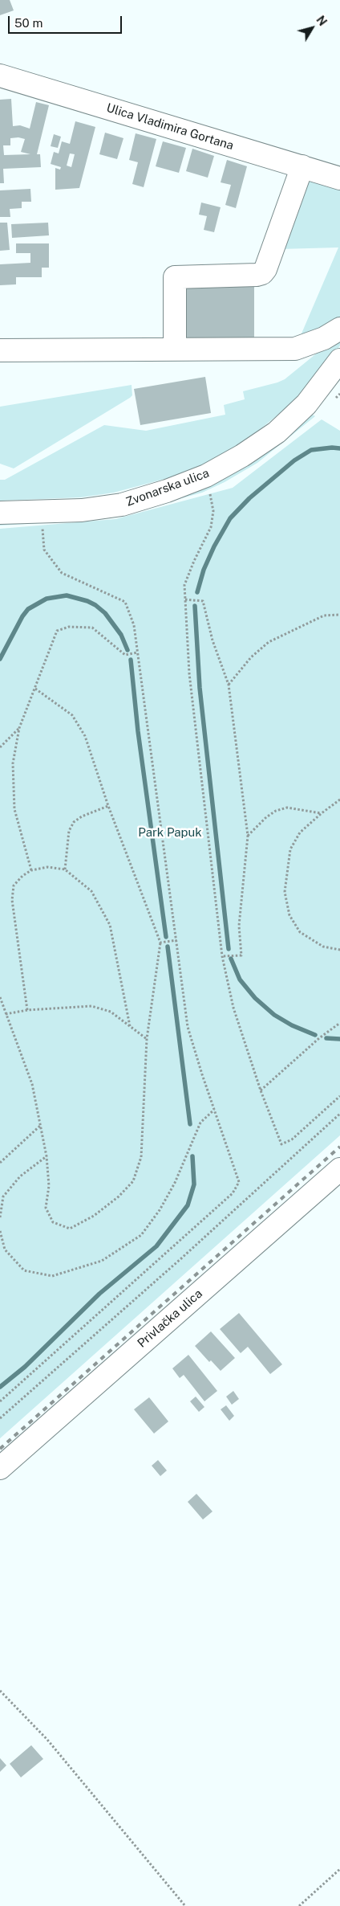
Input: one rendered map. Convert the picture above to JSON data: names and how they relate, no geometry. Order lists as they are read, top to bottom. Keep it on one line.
{"streets":{"street":["Ulica Vladimira Gortana","Zvonarska ulica","Privlačka ulica"]},"parks":["Park Papuk"],"scale_bar":"50 m","north":"top right"}
